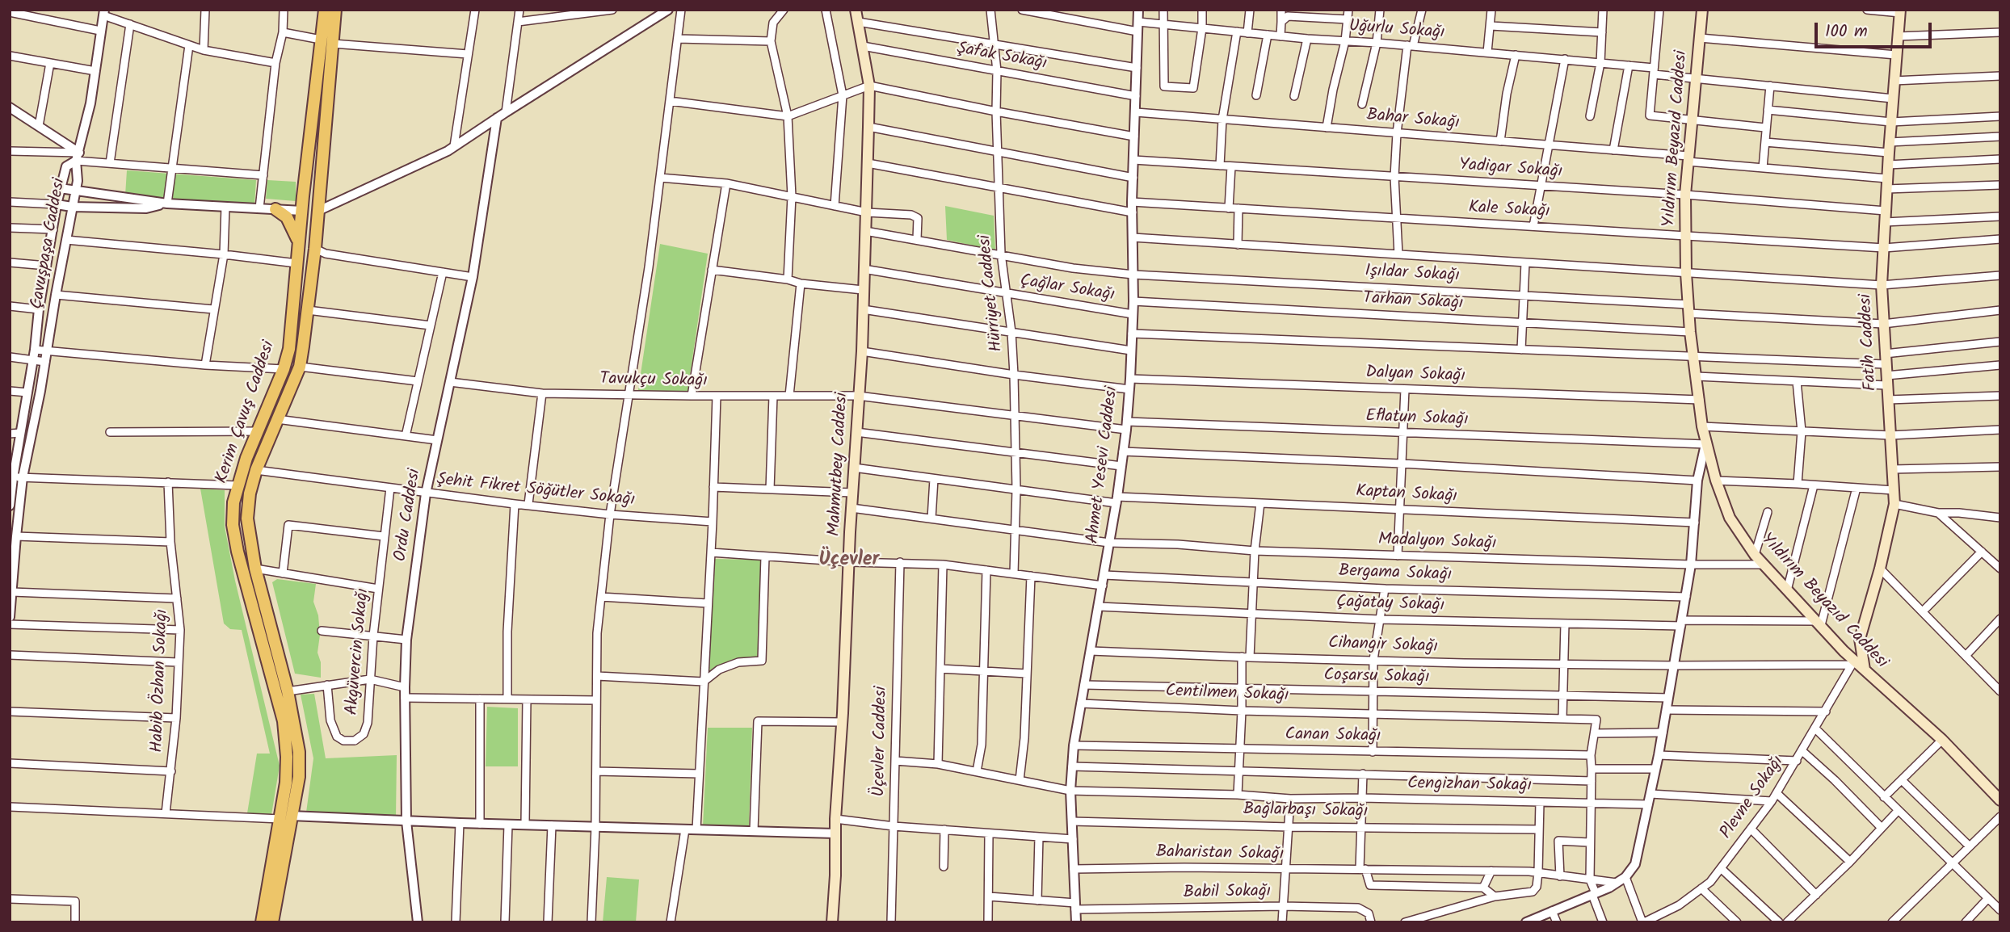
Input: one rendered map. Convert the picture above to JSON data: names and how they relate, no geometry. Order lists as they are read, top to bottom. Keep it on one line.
{"streets":{"main road":["Yıldırım Beyazıd Caddesi","Fatih Caddesi","Kerim Çavuş Caddesi","Mahmutbey Caddesi"],"street":["Uğurlu Sokağı","Şafak Sokağı","Bahar Sokağı","Yadigar Sokağı","Kale Sokağı","Çavuşpaşa Caddesi","Işıldar Sokağı","Çağlar Sokağı","Hürriyet Caddesi","Tarhan Sokağı","Dalyan Sokağı","Tavukçu Sokağı","Eflatun Sokağı","Ahmet Yesevi Caddesi","Şehit Fikret Söğütler Sokağı","Kaptan Sokağı","Ordu Caddesi","Madalyon Sokağı","Bergama Sokağı","Çağatay Sokağı","Cihangir Sokağı","Akgüvercin Sokağı","Coşarsu Sokağı","Habib Özhan Sokağı","Centilmen Sokağı","Canan Sokağı","Üçevler Caddesi","Cengizhan Sokağı","Plevne Sokağı","Bağlarbaşı Sokağı","Baharistan Sokağı","Babil Sokağı"]},"crossings":[["Uğurlu Sokağı","Yıldırım Beyazıd Caddesi"],["Uğurlu Sokağı","Fatih Caddesi"],["Uğurlu Sokağı","Ahmet Yesevi Caddesi"],["Şafak Sokağı","Hürriyet Caddesi"],["Şafak Sokağı","Mahmutbey Caddesi"],["Şafak Sokağı","Ahmet Yesevi Caddesi"],["Bahar Sokağı","Yıldırım Beyazıd Caddesi"],["Bahar Sokağı","Fatih Caddesi"],["Bahar Sokağı","Ahmet Yesevi Caddesi"],["Yıldırım Beyazıd Caddesi","Yadigar Sokağı"],["Yıldırım Beyazıd Caddesi","Kale Sokağı"],["Yıldırım Beyazıd Caddesi","Işıldar Sokağı"],["Yıldırım Beyazıd Caddesi","Tarhan Sokağı"],["Yıldırım Beyazıd Caddesi","Fatih Caddesi"],["Yıldırım Beyazıd Caddesi","Dalyan Sokağı"],["Yıldırım Beyazıd Caddesi","Eflatun Sokağı"],["Yıldırım Beyazıd Caddesi","Madalyon Sokağı"],["Yıldırım Beyazıd Caddesi","Çağatay Sokağı"],["Yıldırım Beyazıd Caddesi","Cihangir Sokağı"],["Yıldırım Beyazıd Caddesi","Plevne Sokağı"],["Yadigar Sokağı","Fatih Caddesi"],["Yadigar Sokağı","Ahmet Yesevi Caddesi"],["Kale Sokağı","Fatih Caddesi"],["Kale Sokağı","Ahmet Yesevi Caddesi"],["Işıldar Sokağı","Hürriyet Caddesi"],["Işıldar Sokağı","Fatih Caddesi"],["Işıldar Sokağı","Mahmutbey Caddesi"],["Işıldar Sokağı","Ahmet Yesevi Caddesi"],["Çağlar Sokağı","Hürriyet Caddesi"],["Çağlar Sokağı","Mahmutbey Caddesi"],["Çağlar Sokağı","Ahmet Yesevi Caddesi"],["Hürriyet Caddesi","Tavukçu Sokağı"],["Hürriyet Caddesi","Eflatun Sokağı"],["Hürriyet Caddesi","Kaptan Sokağı"],["Hürriyet Caddesi","Madalyon Sokağı"],["Tarhan Sokağı","Ahmet Yesevi Caddesi"],["Dalyan Sokağı","Ahmet Yesevi Caddesi"],["Tavukçu Sokağı","Eflatun Sokağı"],["Tavukçu Sokağı","Mahmutbey Caddesi"],["Tavukçu Sokağı","Ordu Caddesi"],["Kerim Çavuş Caddesi","Şehit Fikret Söğütler Sokağı"],["Eflatun Sokağı","Ahmet Yesevi Caddesi"],["Mahmutbey Caddesi","Kaptan Sokağı"],["Mahmutbey Caddesi","Madalyon Sokağı"],["Ahmet Yesevi Caddesi","Kaptan Sokağı"],["Ahmet Yesevi Caddesi","Madalyon Sokağı"],["Ahmet Yesevi Caddesi","Bergama Sokağı"],["Ahmet Yesevi Caddesi","Çağatay Sokağı"],["Ahmet Yesevi Caddesi","Cihangir Sokağı"],["Ahmet Yesevi Caddesi","Coşarsu Sokağı"],["Ahmet Yesevi Caddesi","Centilmen Sokağı"],["Ahmet Yesevi Caddesi","Canan Sokağı"],["Ahmet Yesevi Caddesi","Cengizhan Sokağı"],["Ahmet Yesevi Caddesi","Bağlarbaşı Sokağı"],["Ahmet Yesevi Caddesi","Baharistan Sokağı"],["Ahmet Yesevi Caddesi","Babil Sokağı"],["Şehit Fikret Söğütler Sokağı","Ordu Caddesi"],["Şehit Fikret Söğütler Sokağı","Akgüvercin Sokağı"],["Cihangir Sokağı","Plevne Sokağı"],["Üçevler Caddesi","Cengizhan Sokağı"]],"districts":["Üçevler"],"scale_bar":"100 m"}
